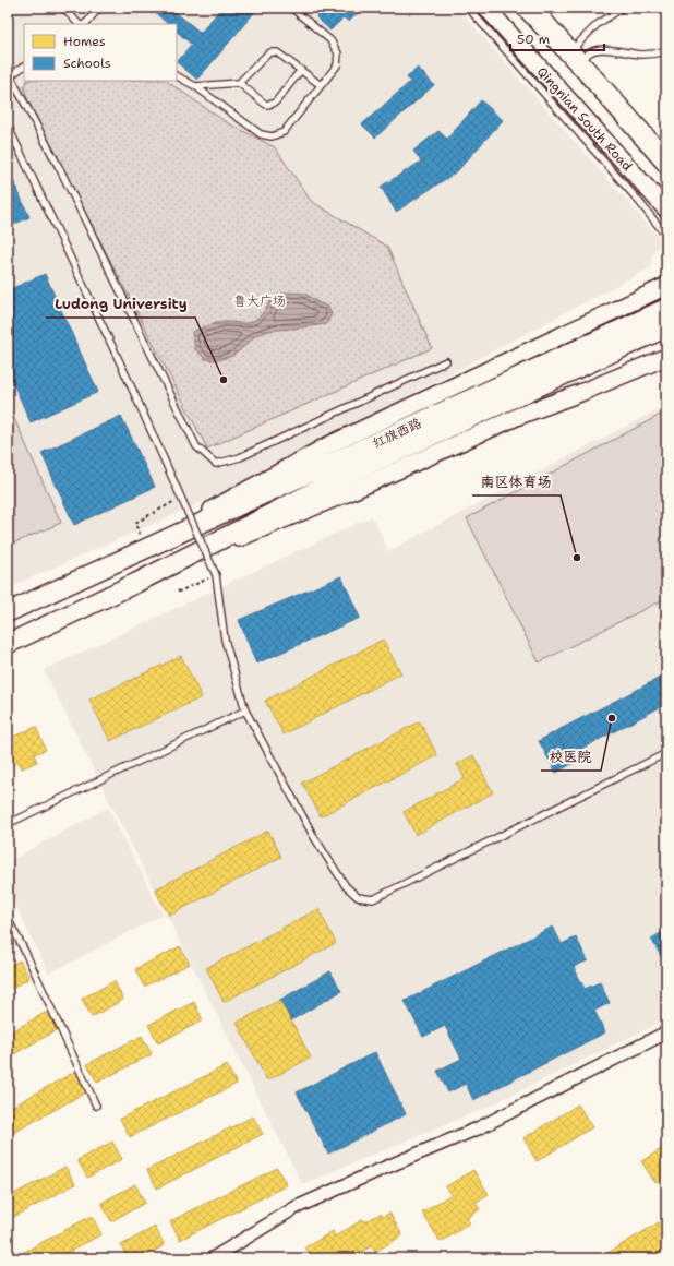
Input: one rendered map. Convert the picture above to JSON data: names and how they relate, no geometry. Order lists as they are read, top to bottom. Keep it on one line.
{"streets":{"main road":["Qingnian South Road","红旗西路"]},"parks":["鲁大广场"],"places":["Ludong University","南区体育场","校医院"],"legend":["Homes","Schools"],"scale_bar":"50 m"}
